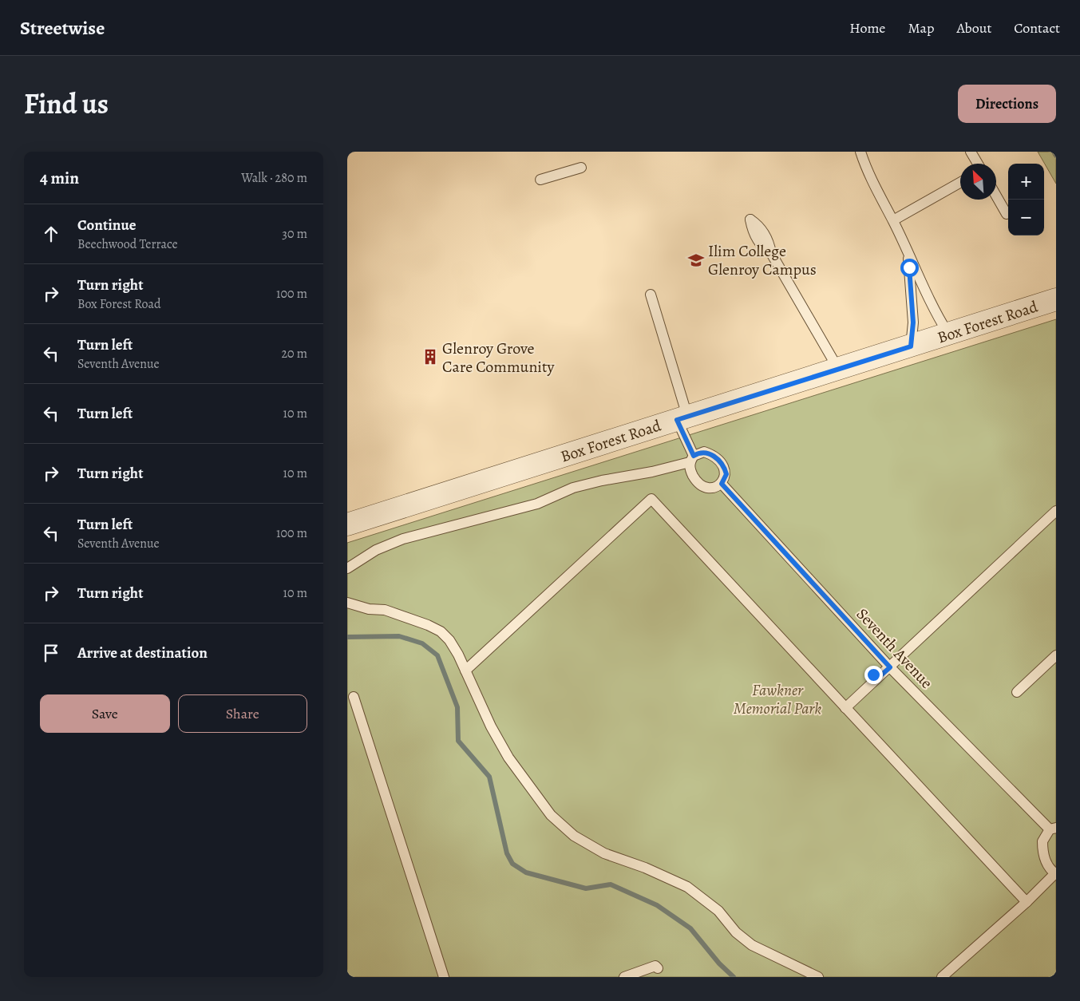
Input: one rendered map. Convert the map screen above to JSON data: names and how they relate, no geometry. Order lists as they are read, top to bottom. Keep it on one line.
{"streets":{"street":["Box Forest Road"],"lane":["Seventh Avenue"]},"parks":["Fawkner Memorial Park"],"places":{"school or university":["Ilim College Glenroy Campus"],"building":["Glenroy Grove Care Community"]},"north":"top left","page":{"header":"Streetwise","nav":["Home","Map","About","Contact"],"title":"Find us","buttons":["Directions",["Save","Share"]],"heading":["4 min","Walk · 280 m"],"map_buttons":["+","−"],"list":[["Continue","Beechwood Terrace","30 m"],["Turn right","Box Forest Road","100 m"],["Turn left","Seventh Avenue","20 m"],["Turn left","10 m"],["Turn right","10 m"],["Turn left","Seventh Avenue","100 m"],["Turn right","10 m"],"Arrive at destination"]}}
